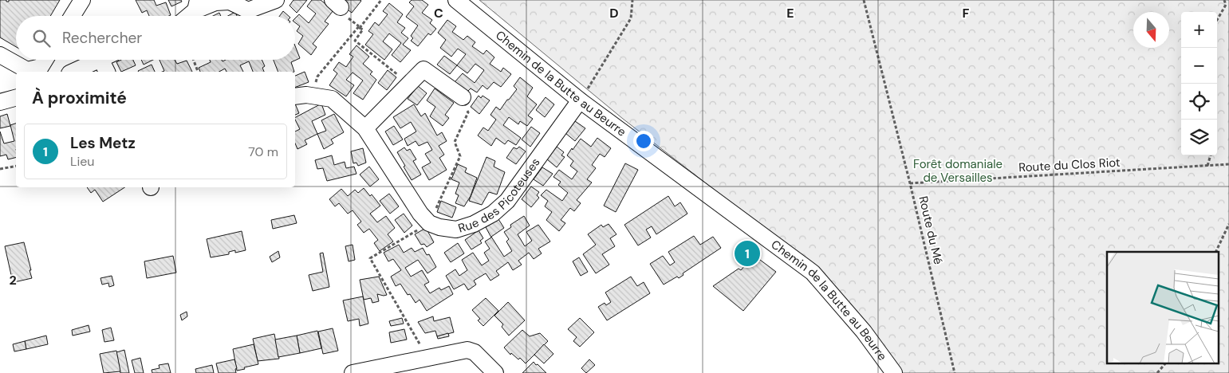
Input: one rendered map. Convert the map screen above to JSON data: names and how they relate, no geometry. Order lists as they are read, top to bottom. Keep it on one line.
{"streets":{"street":["Chemin de la Butte au Beurre","Rue des Picoteuses"],"path":["Route du Clos Riot","Route du Mé"]},"crossings":[["Chemin de la Butte au Beurre","Rue des Picoteuses"],["Route du Clos Riot","Route du Mé"]],"parks":["Forêt domaniale de Versailles"],"north":"bottom","page":{"map_buttons":["+","−"],"search":"Rechercher","heading":"À proximité","list":[{"mark":"1","name":"Les Metz","note":"Lieu","value":"70 m"}],"pins":"1"},"grid":{"columns":["C","D","E","F"],"rows":["2"]}}
